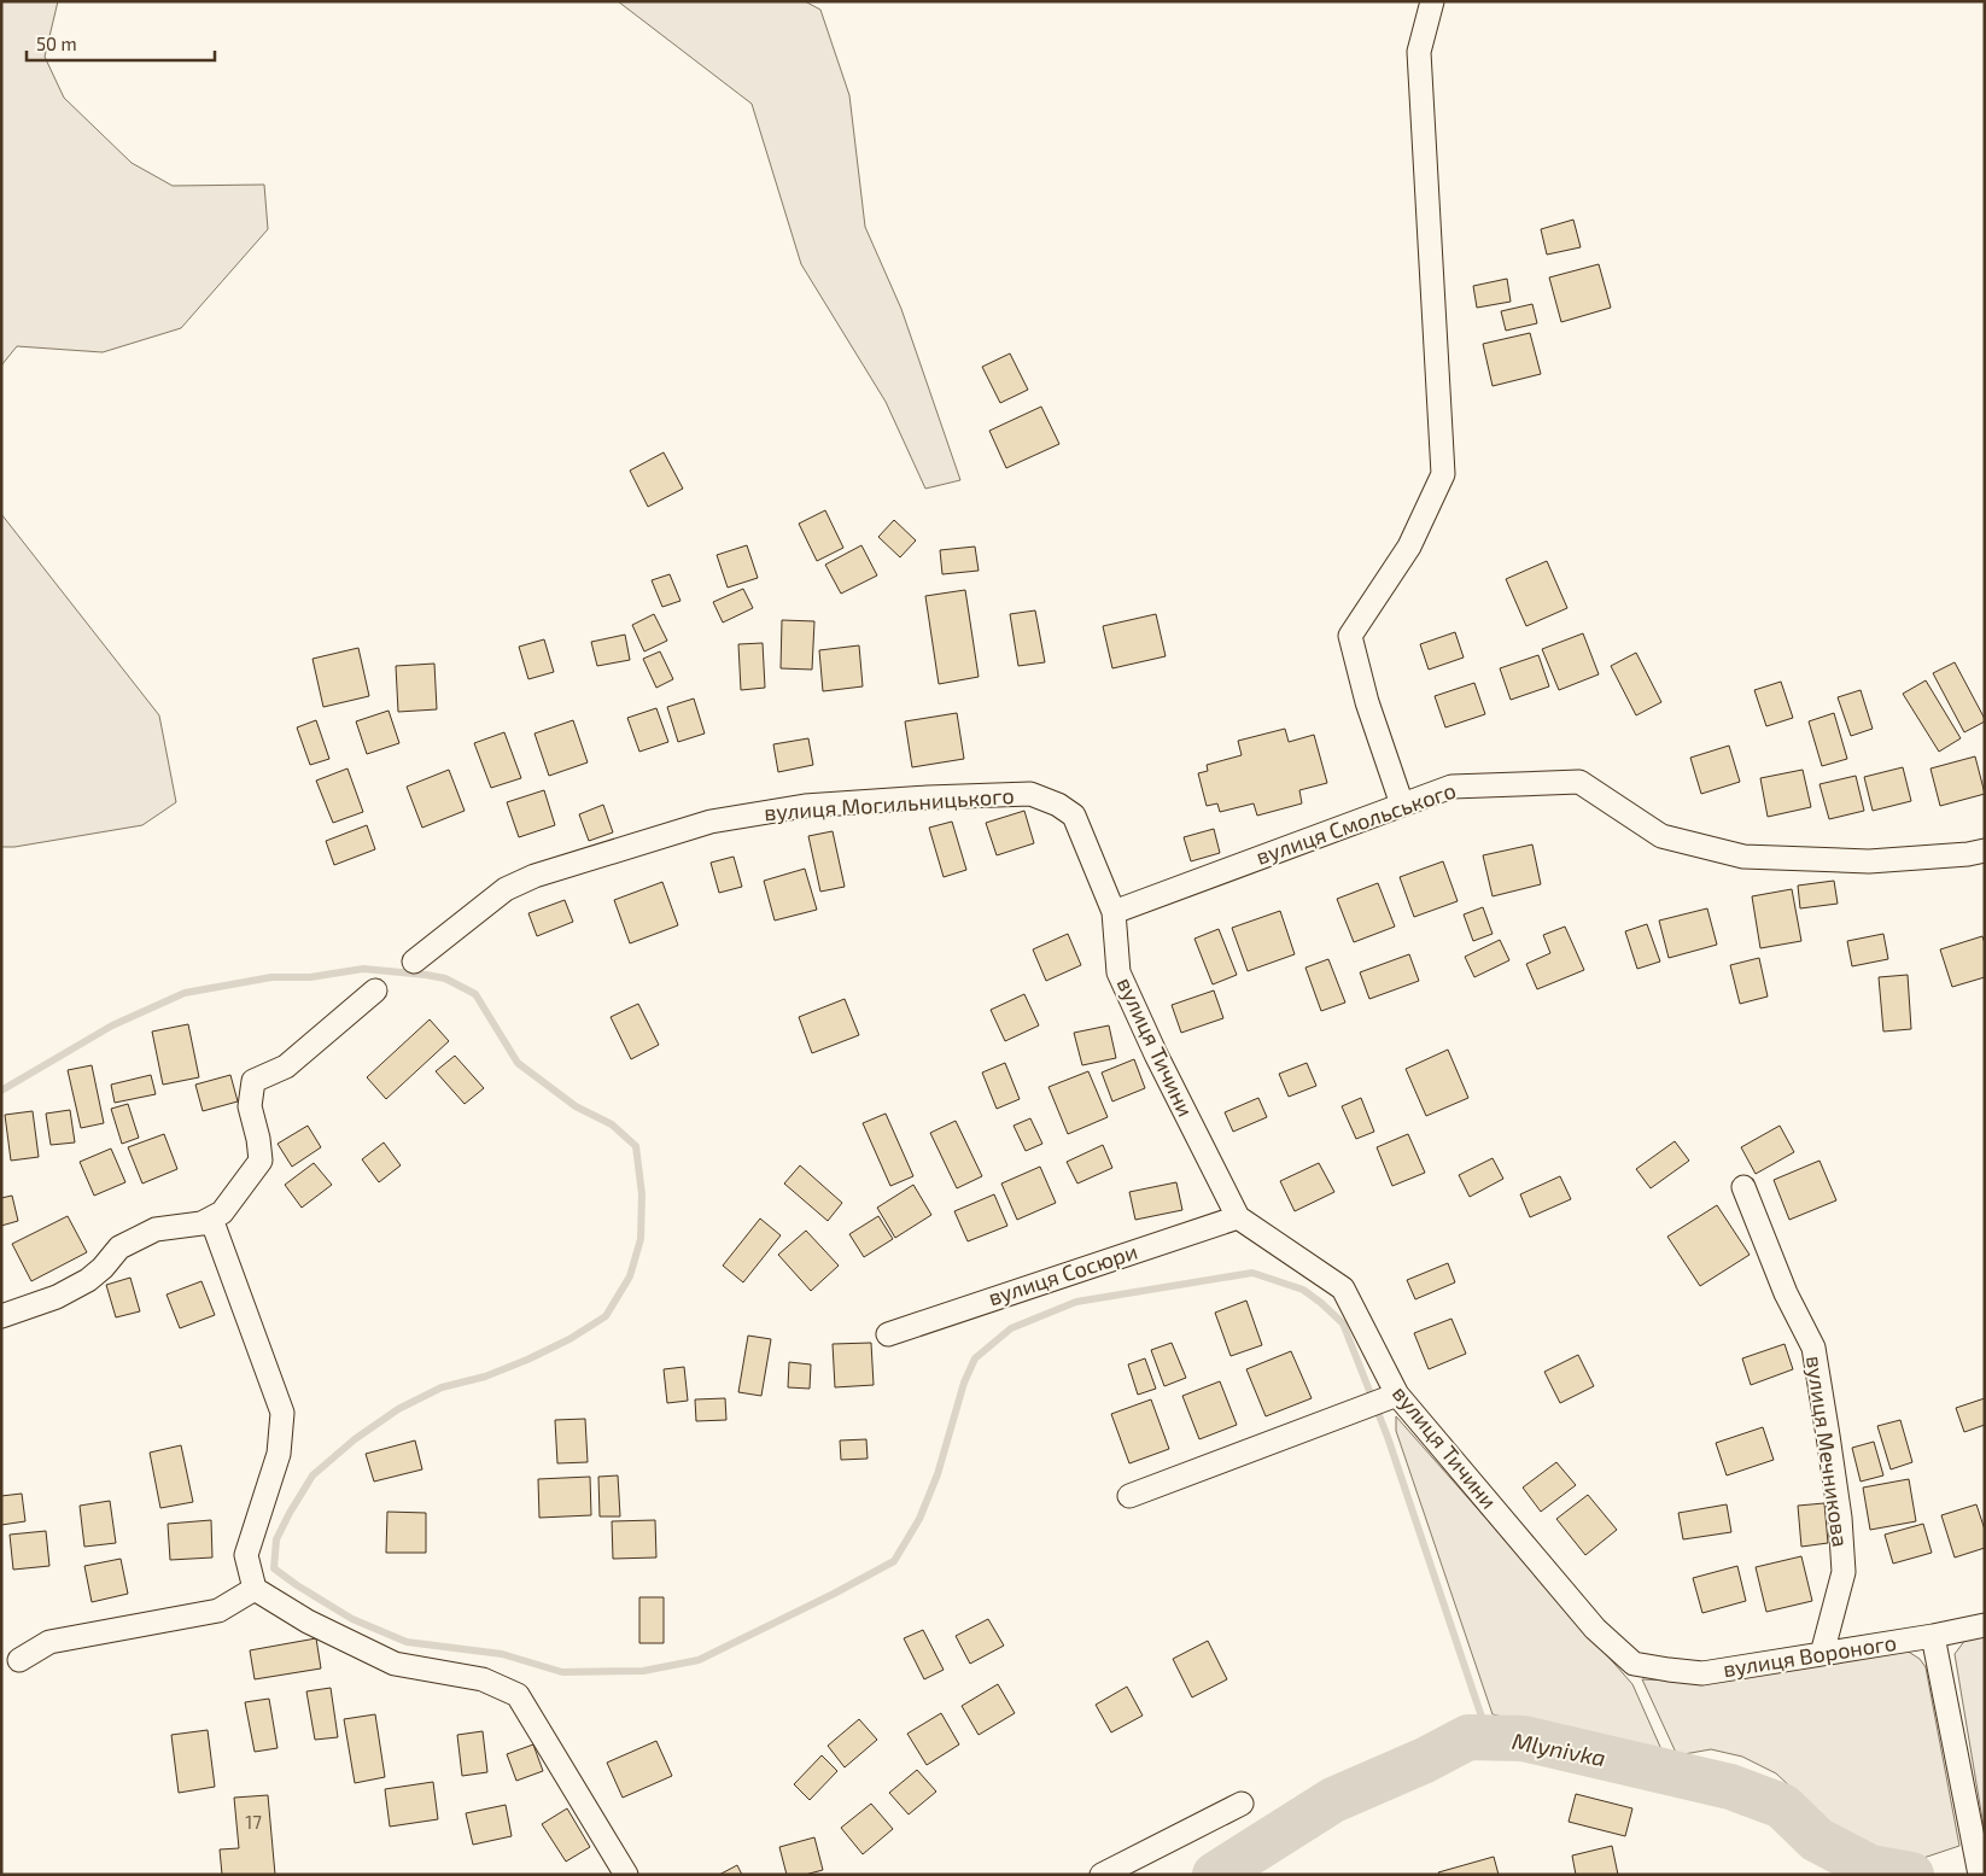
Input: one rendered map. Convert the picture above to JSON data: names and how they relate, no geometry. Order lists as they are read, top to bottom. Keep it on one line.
{"streets":{"street":["вулиця Могильницького","вулиця Смольського","вулиця Тичини","вулиця Сосюри","вулиця Мечникова","вулиця Вороного"]},"crossings":[["вулиця Могильницького","вулиця Смольського"],["вулиця Могильницького","вулиця Тичини"],["вулиця Смольського","вулиця Тичини"],["вулиця Тичини","вулиця Сосюри"],["вулиця Тичини","вулиця Вороного"],["вулиця Мечникова","вулиця Вороного"]],"water":["Mlynivka"],"house_numbers":["17"],"scale_bar":"50 m"}
